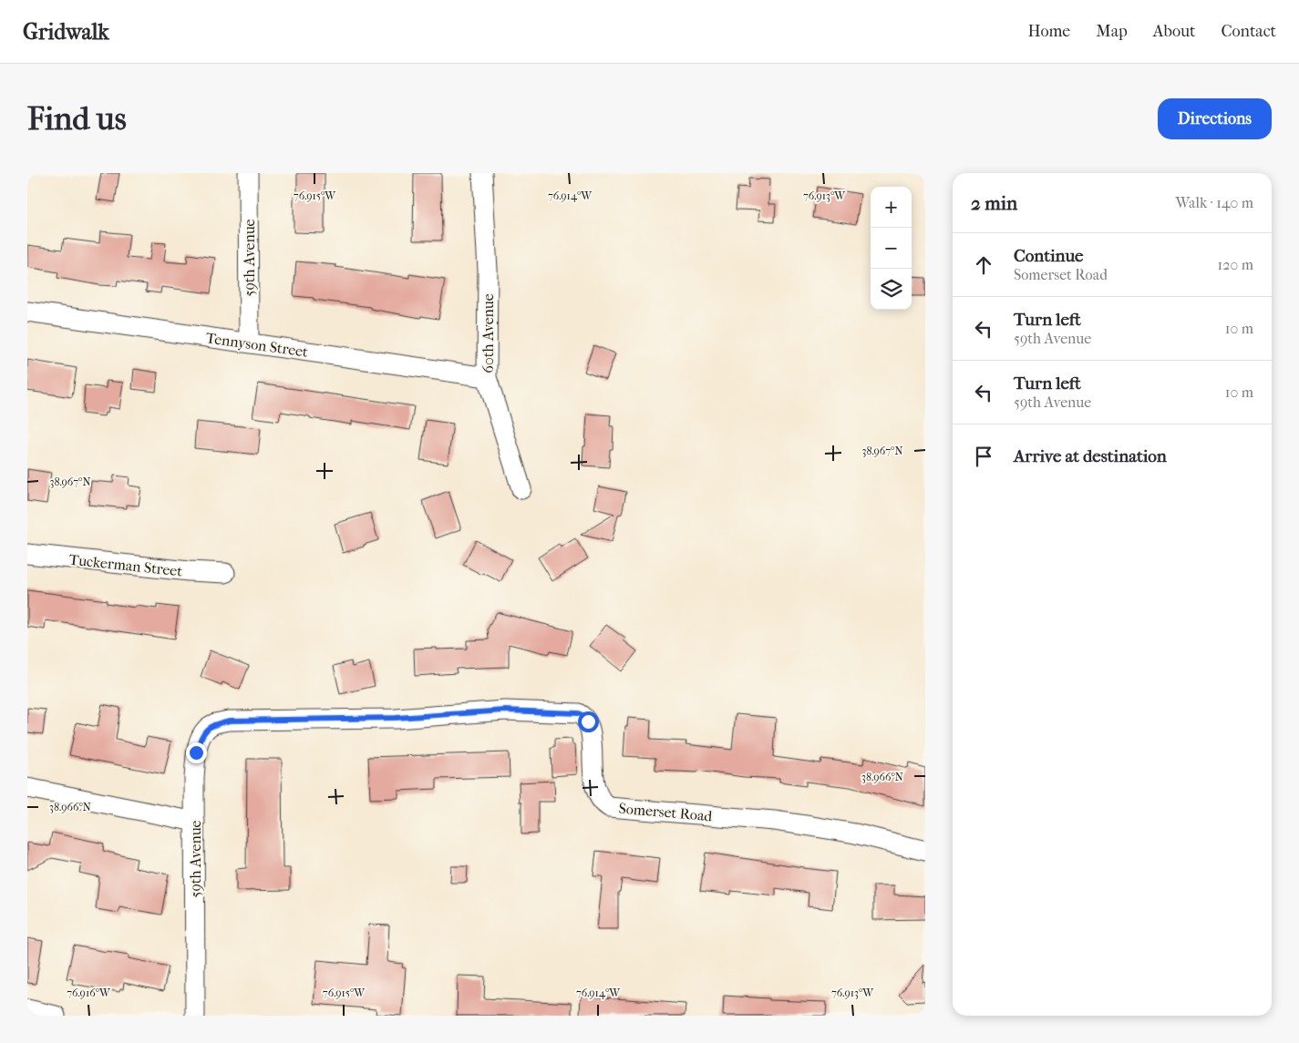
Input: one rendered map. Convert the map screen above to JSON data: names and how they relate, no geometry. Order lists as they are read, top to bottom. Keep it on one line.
{"streets":{"street":["59th Avenue","60th Avenue","Tennyson Street","Tuckerman Street","Somerset Road"]},"crossings":[["59th Avenue","Tennyson Street"],["59th Avenue","Somerset Road"],["60th Avenue","Tennyson Street"]],"page":{"header":"Gridwalk","nav":["Home","Map","About","Contact"],"buttons":"Directions","title":"Find us","heading":["2 min","Walk · 140 m"],"map_buttons":["+","−"],"list":[["Continue","Somerset Road","120 m"],["Turn left","59th Avenue","10 m"],["Turn left","59th Avenue","10 m"],"Arrive at destination"]},"coordinates":["76.915°W","76.914°W","76.913°W","38.967°N","38.966°N","76.916°W"]}
